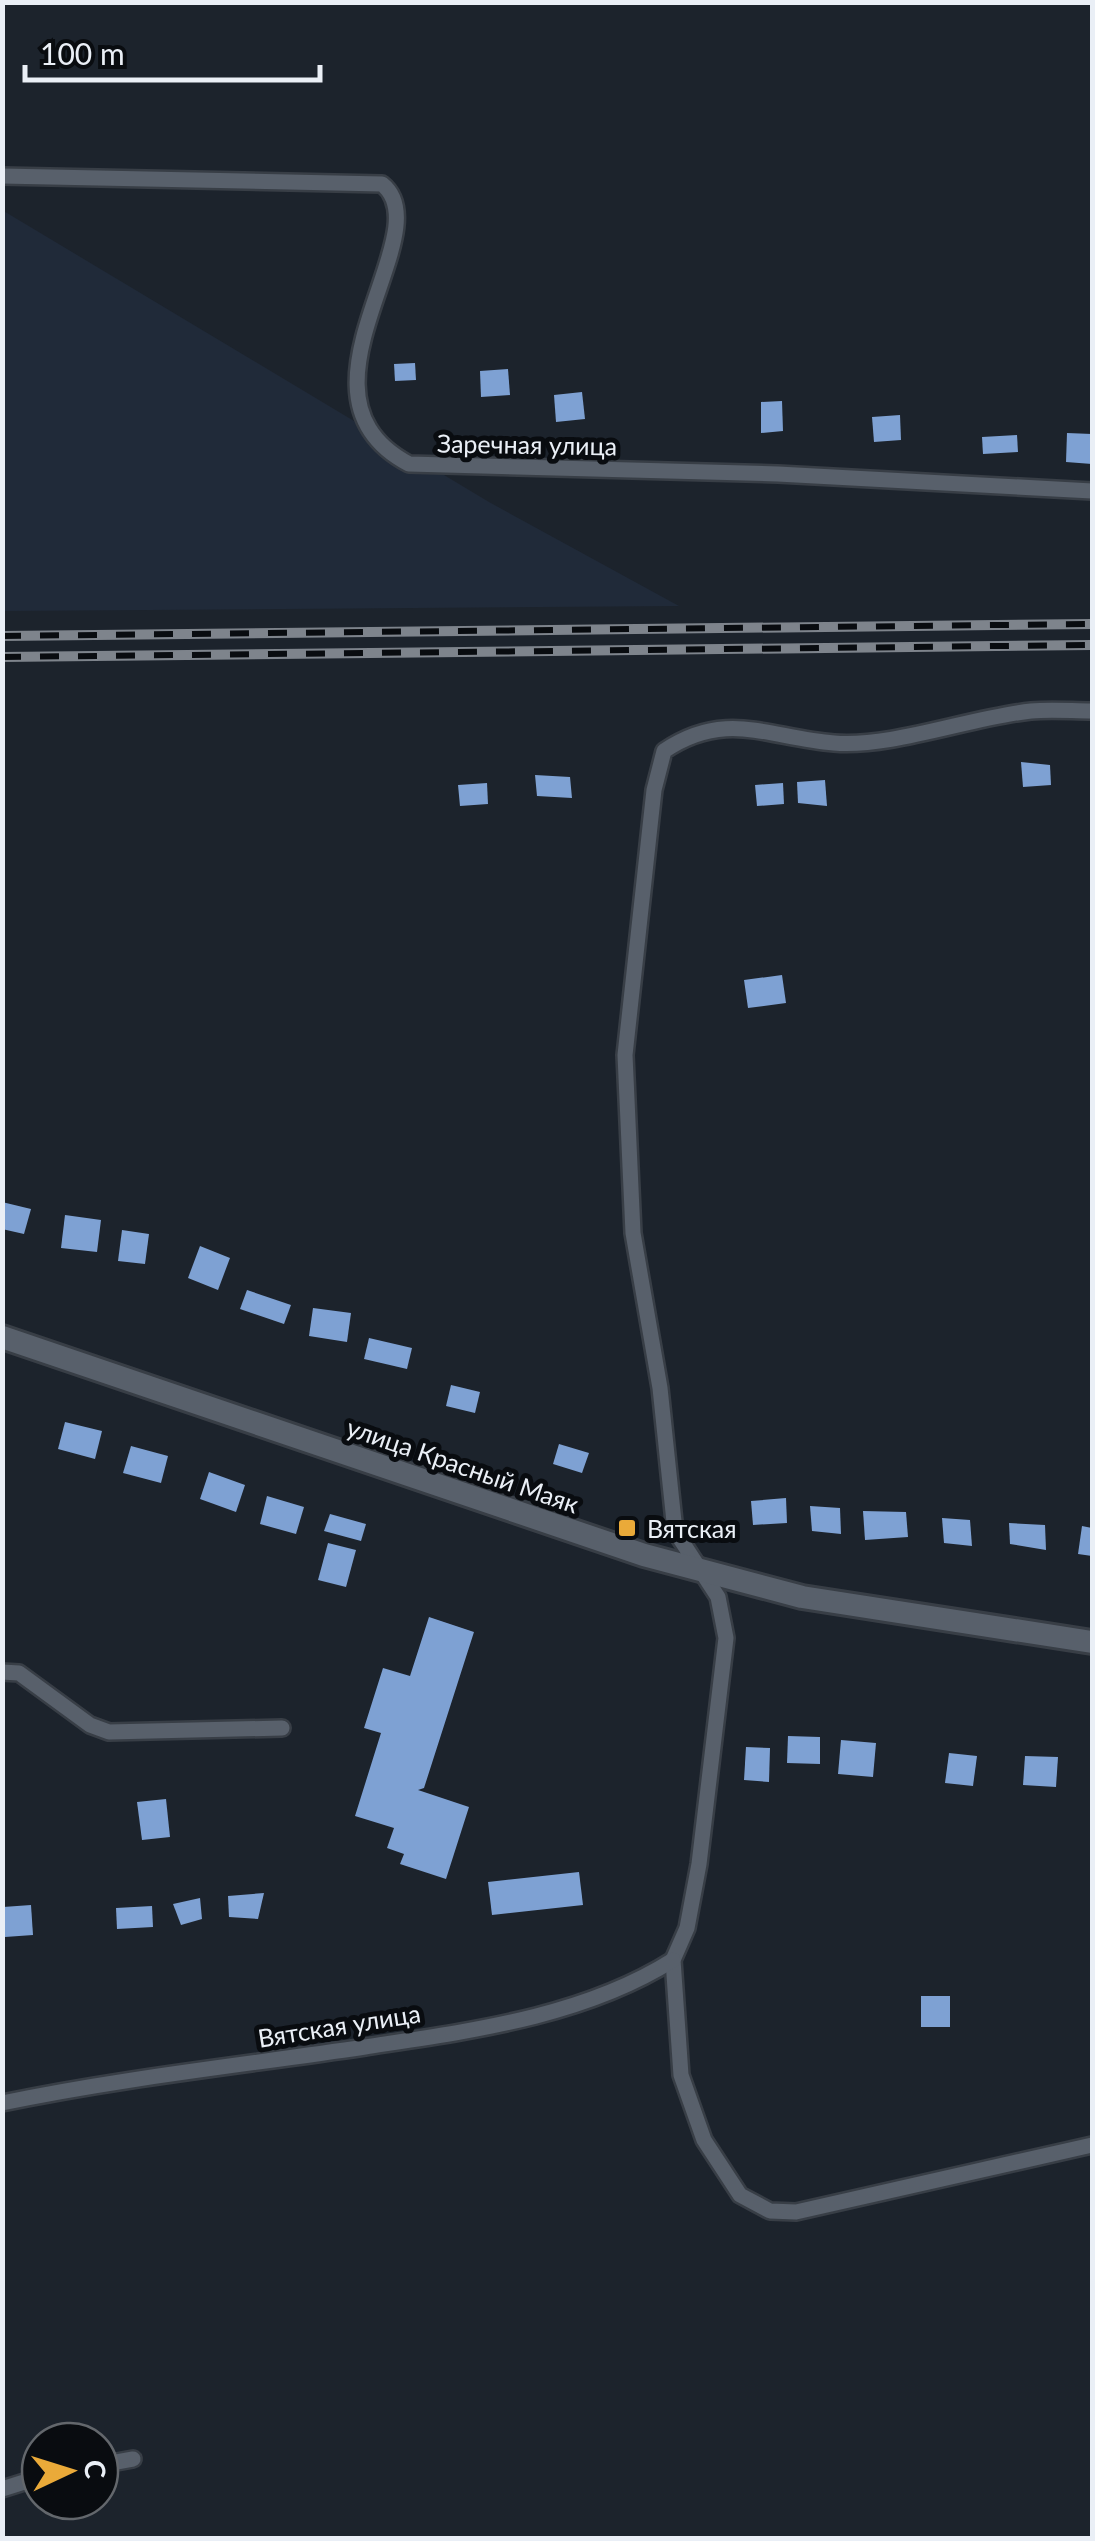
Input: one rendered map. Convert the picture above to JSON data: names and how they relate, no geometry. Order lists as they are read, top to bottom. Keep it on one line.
{"streets":{"street":["Заречная улица","улица Красный Маяк","Вятская улица"]},"places":{"transit":["Вятская"]},"scale_bar":"100 m","north":"right"}
